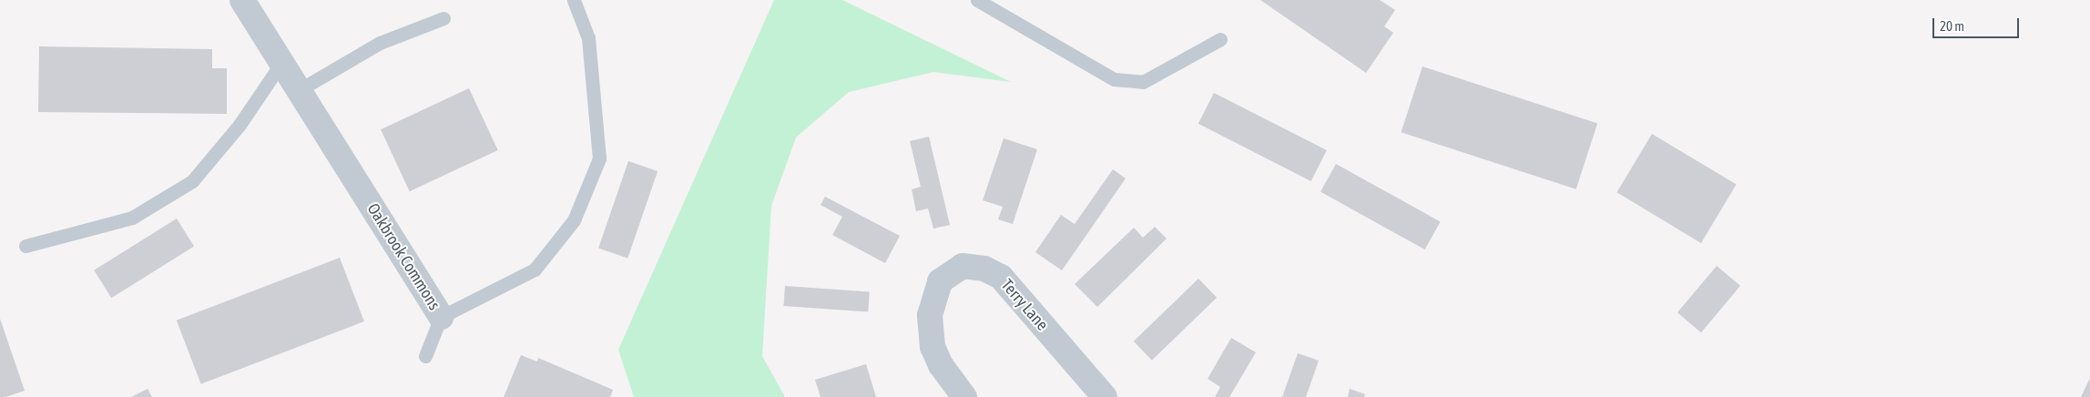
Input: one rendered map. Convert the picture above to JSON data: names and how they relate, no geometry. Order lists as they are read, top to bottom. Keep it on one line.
{"streets":{"street":["Oakbrook Commons","Terry Lane"]},"scale_bar":"20 m"}
